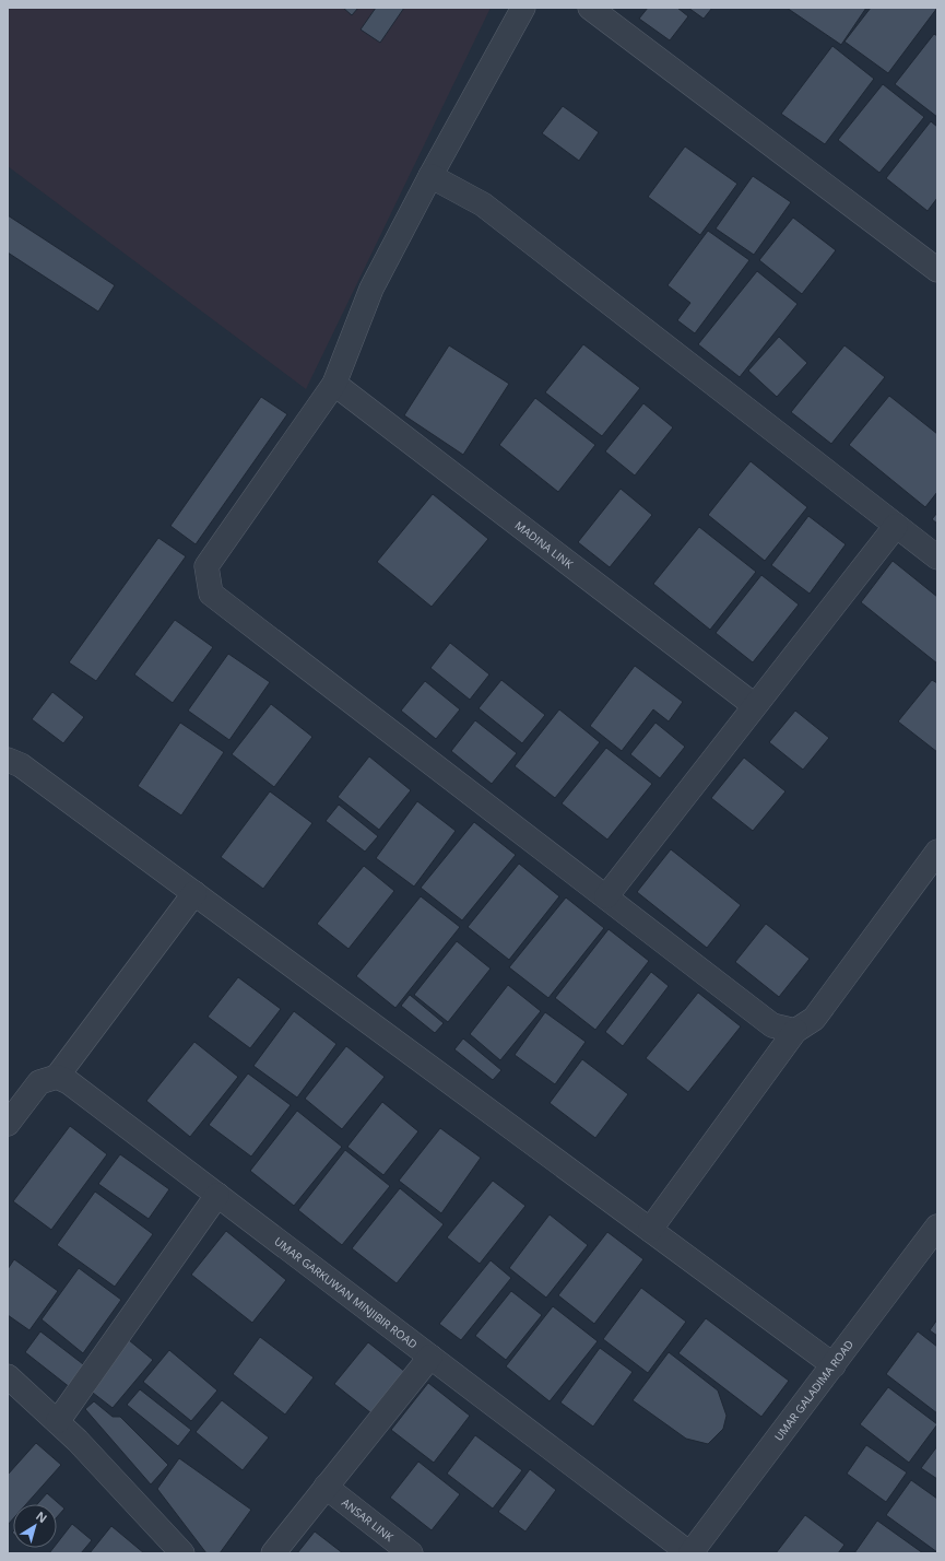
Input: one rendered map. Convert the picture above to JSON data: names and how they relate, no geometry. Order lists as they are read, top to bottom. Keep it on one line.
{"streets":{"street":["MADINA LINK","UMAR GARKUWAN MINJIBIR ROAD","UMAR GALADIMA ROAD","ANSAR LINK"]},"crossings":[["UMAR GARKUWAN MINJIBIR ROAD","UMAR GALADIMA ROAD"]],"north":"top right"}
